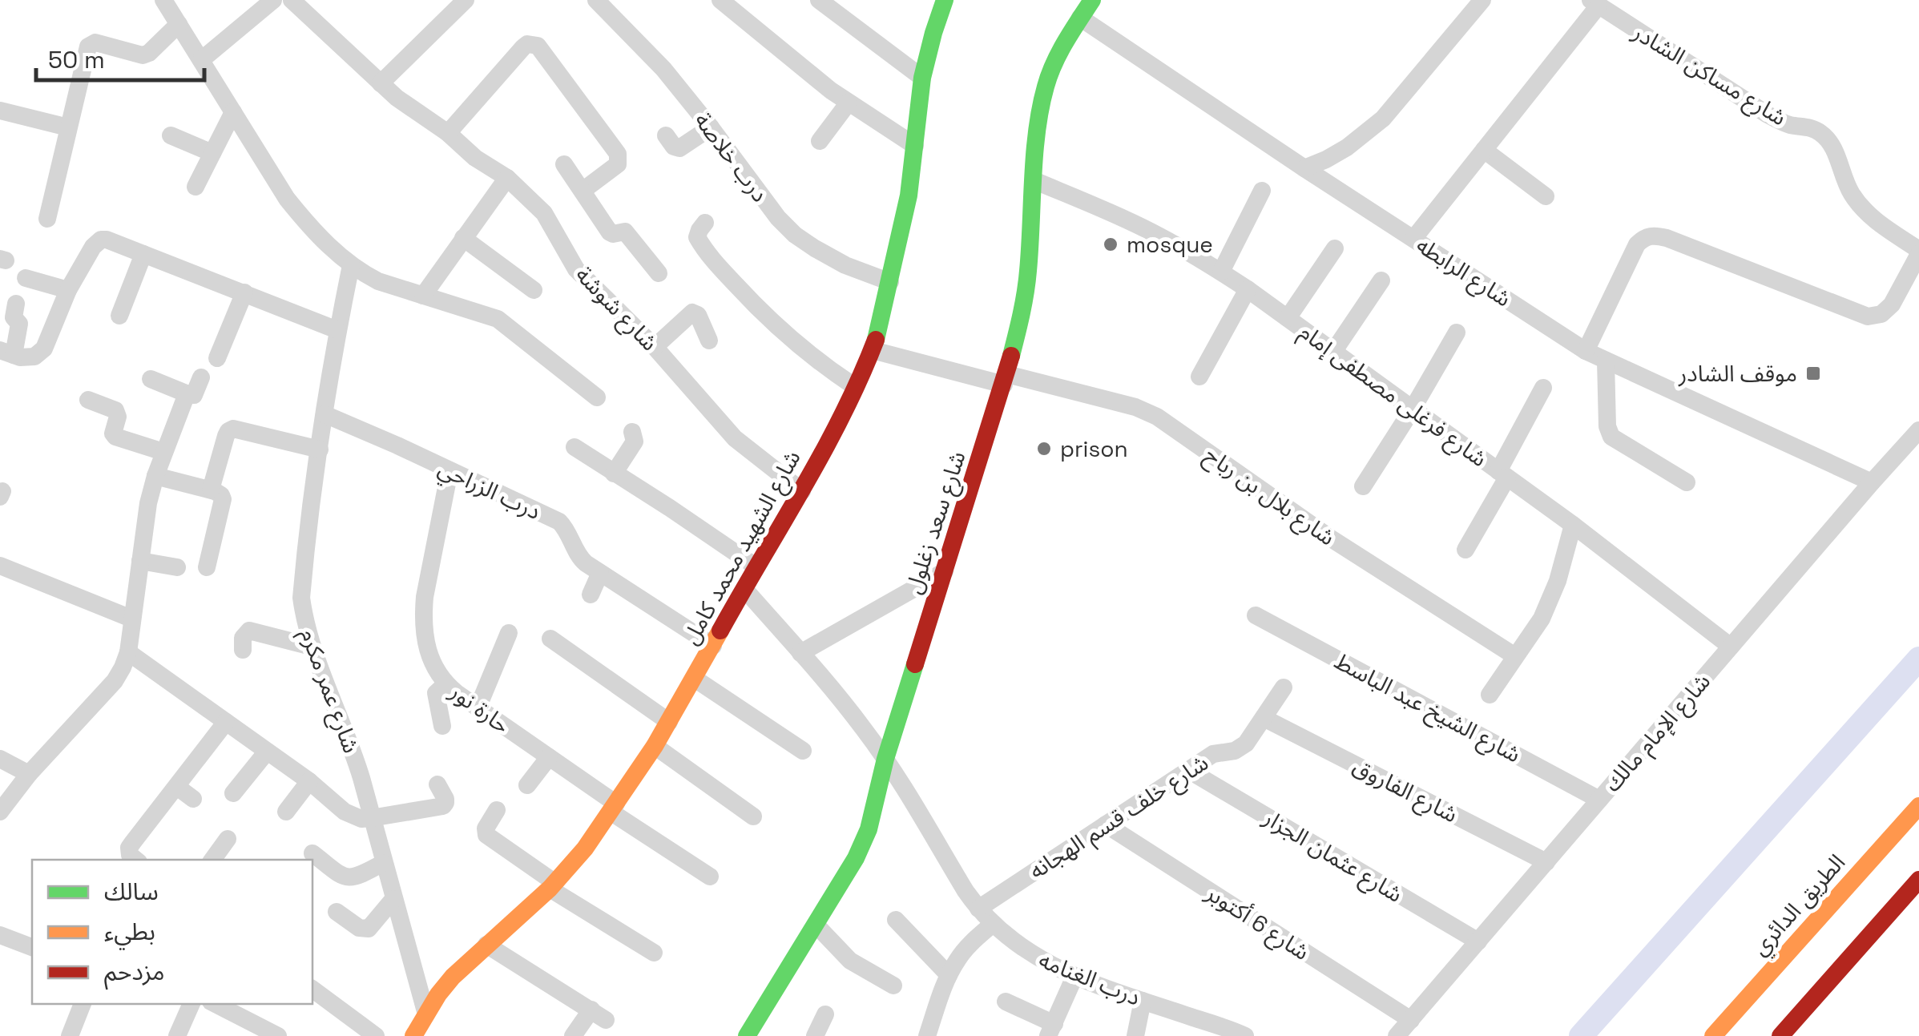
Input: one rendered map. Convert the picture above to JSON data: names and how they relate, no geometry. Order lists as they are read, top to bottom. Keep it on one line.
{"streets":{"main road":["شارع سعد زغلول","شارع الشهيد محمد كامل","الطريق الدائري"],"street":["شارع مساكن الشادر","درب خلاصة","شارع الرابطه","شارع شوشة","شارع فرغلى مصطفى إمام","درب الزراحي","شارع بلال بن رباح","شارع عمر مكرم","شارع الشيخ عبد الباسط","حارة نور","شارع الإمام مالك","شارع الفاروق","شارع خلف قسم الهجانه","شارع عثمان الجزار","شارع 6 أكتوبر","درب الغنامه"]},"crossings":[["درب خلاصة","شارع الشهيد محمد كامل"],["شارع الرابطه","شارع سعد زغلول"],["شارع الرابطه","شارع الإمام مالك"],["شارع شوشة","شارع الشهيد محمد كامل"],["شارع فرغلى مصطفى إمام","شارع سعد زغلول"],["شارع فرغلى مصطفى إمام","شارع الإمام مالك"],["درب الزراحي","شارع الشهيد محمد كامل"],["درب الزراحي","شارع عمر مكرم"],["درب الزراحي","حارة نور"],["شارع بلال بن رباح","شارع سعد زغلول"],["شارع بلال بن رباح","شارع الشهيد محمد كامل"],["شارع سعد زغلول","درب الغنامه"],["شارع الشهيد محمد كامل","شارع عمر مكرم"],["شارع الشهيد محمد كامل","حارة نور"],["شارع الشهيد محمد كامل","درب الغنامه"],["شارع الشيخ عبد الباسط","شارع الإمام مالك"],["شارع الإمام مالك","شارع الفاروق"],["شارع الإمام مالك","شارع عثمان الجزار"],["شارع الإمام مالك","شارع 6 أكتوبر"],["شارع الفاروق","شارع خلف قسم الهجانه"],["شارع خلف قسم الهجانه","شارع عثمان الجزار"],["شارع خلف قسم الهجانه","شارع 6 أكتوبر"],["شارع خلف قسم الهجانه","درب الغنامه"]],"places":{"other":["mosque","prison"],"transit":["موقف الشادر"]},"legend":["سالك","بطيء","مزدحم"],"scale_bar":"50 m"}
